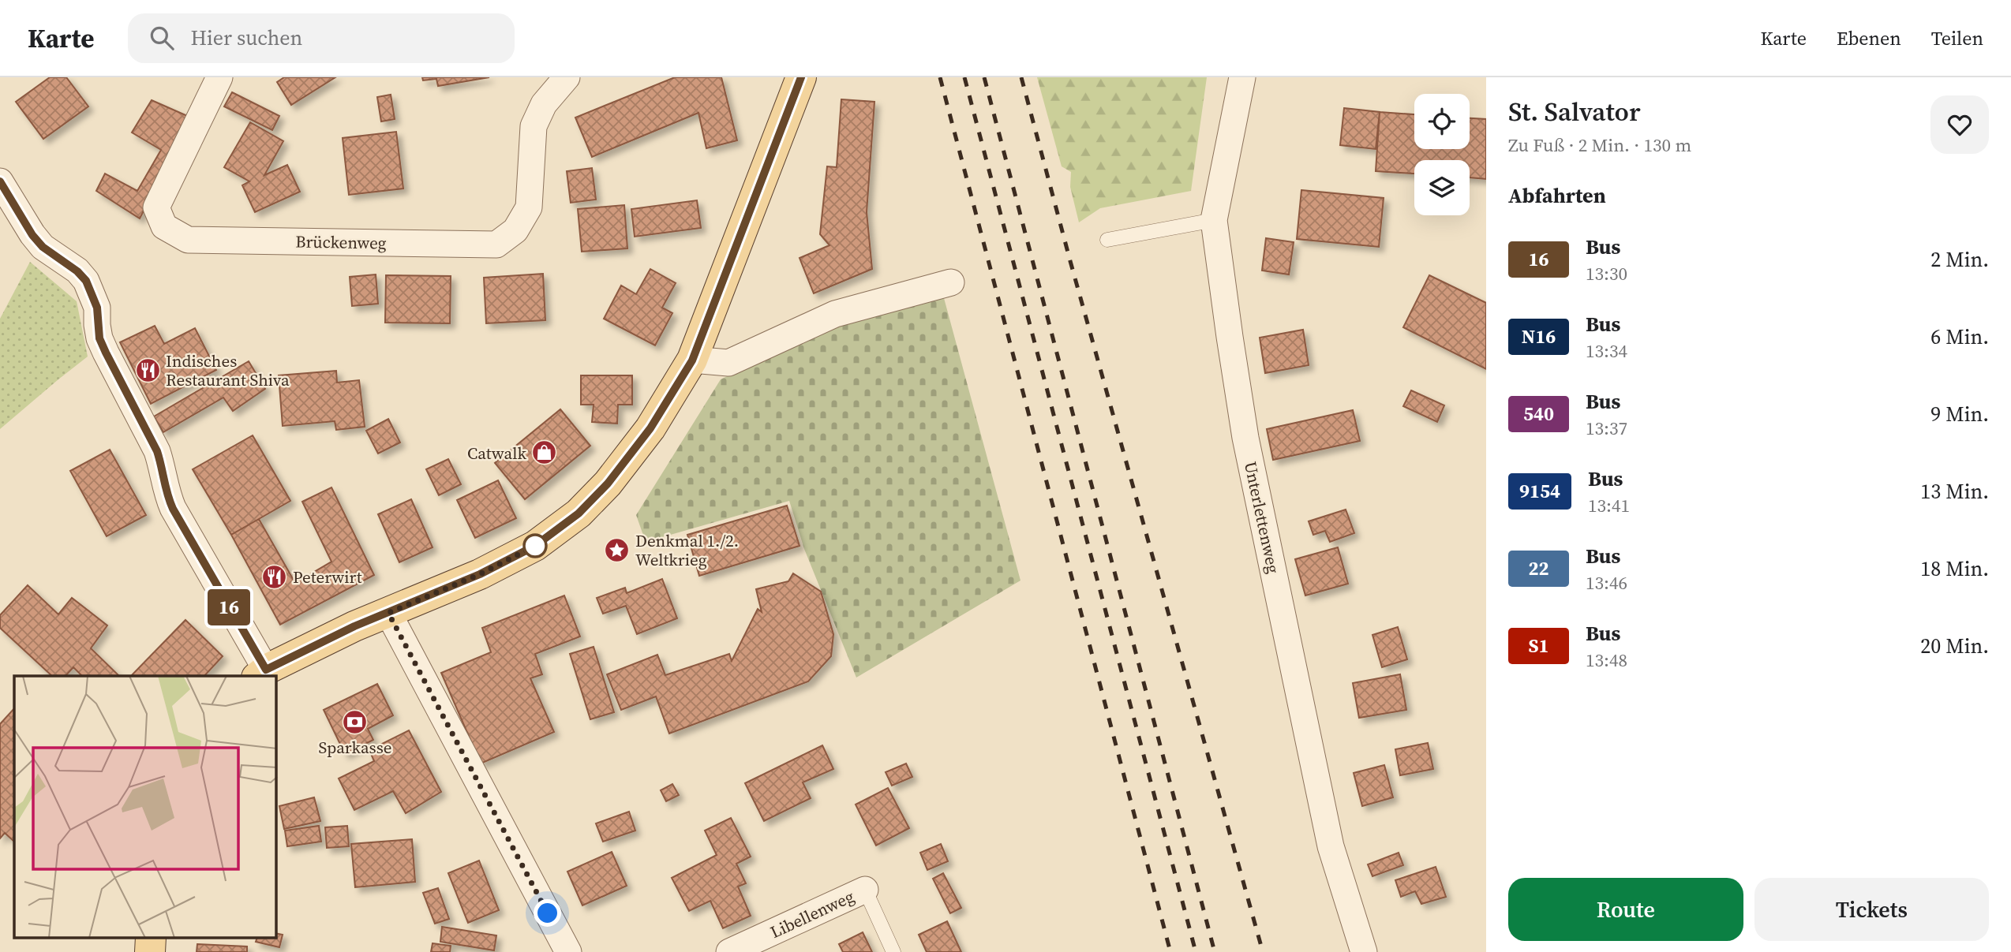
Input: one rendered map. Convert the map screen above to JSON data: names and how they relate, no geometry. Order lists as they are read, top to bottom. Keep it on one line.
{"streets":{"street":["Brückenweg","Unterlettenweg","Libellenweg"]},"places":{"restaurant":["Indisches Restaurant Shiva","Peterwirt"],"shop":["Catwalk"],"place":["Denkmal 1./2. Weltkrieg"],"bank":["Sparkasse"]},"lines":["bus line 16"],"page":{"header":"Karte","search":"Hier suchen","nav":["Karte","Ebenen","Teilen"],"on_map":"16","heading":[["St. Salvator","Zu Fuß · 2 Min. · 130 m"],"Abfahrten"],"list":[{"mark":"16","name":"Bus","note":"13:30","value":"2 Min."},{"mark":"N16","name":"Bus","note":"13:34","value":"6 Min."},{"mark":"540","name":"Bus","note":"13:37","value":"9 Min."},{"mark":"9154","name":"Bus","note":"13:41","value":"13 Min."},{"mark":"22","name":"Bus","note":"13:46","value":"18 Min."},{"mark":"S1","name":"Bus","note":"13:48","value":"20 Min."}],"buttons":["Route","Tickets"]}}
